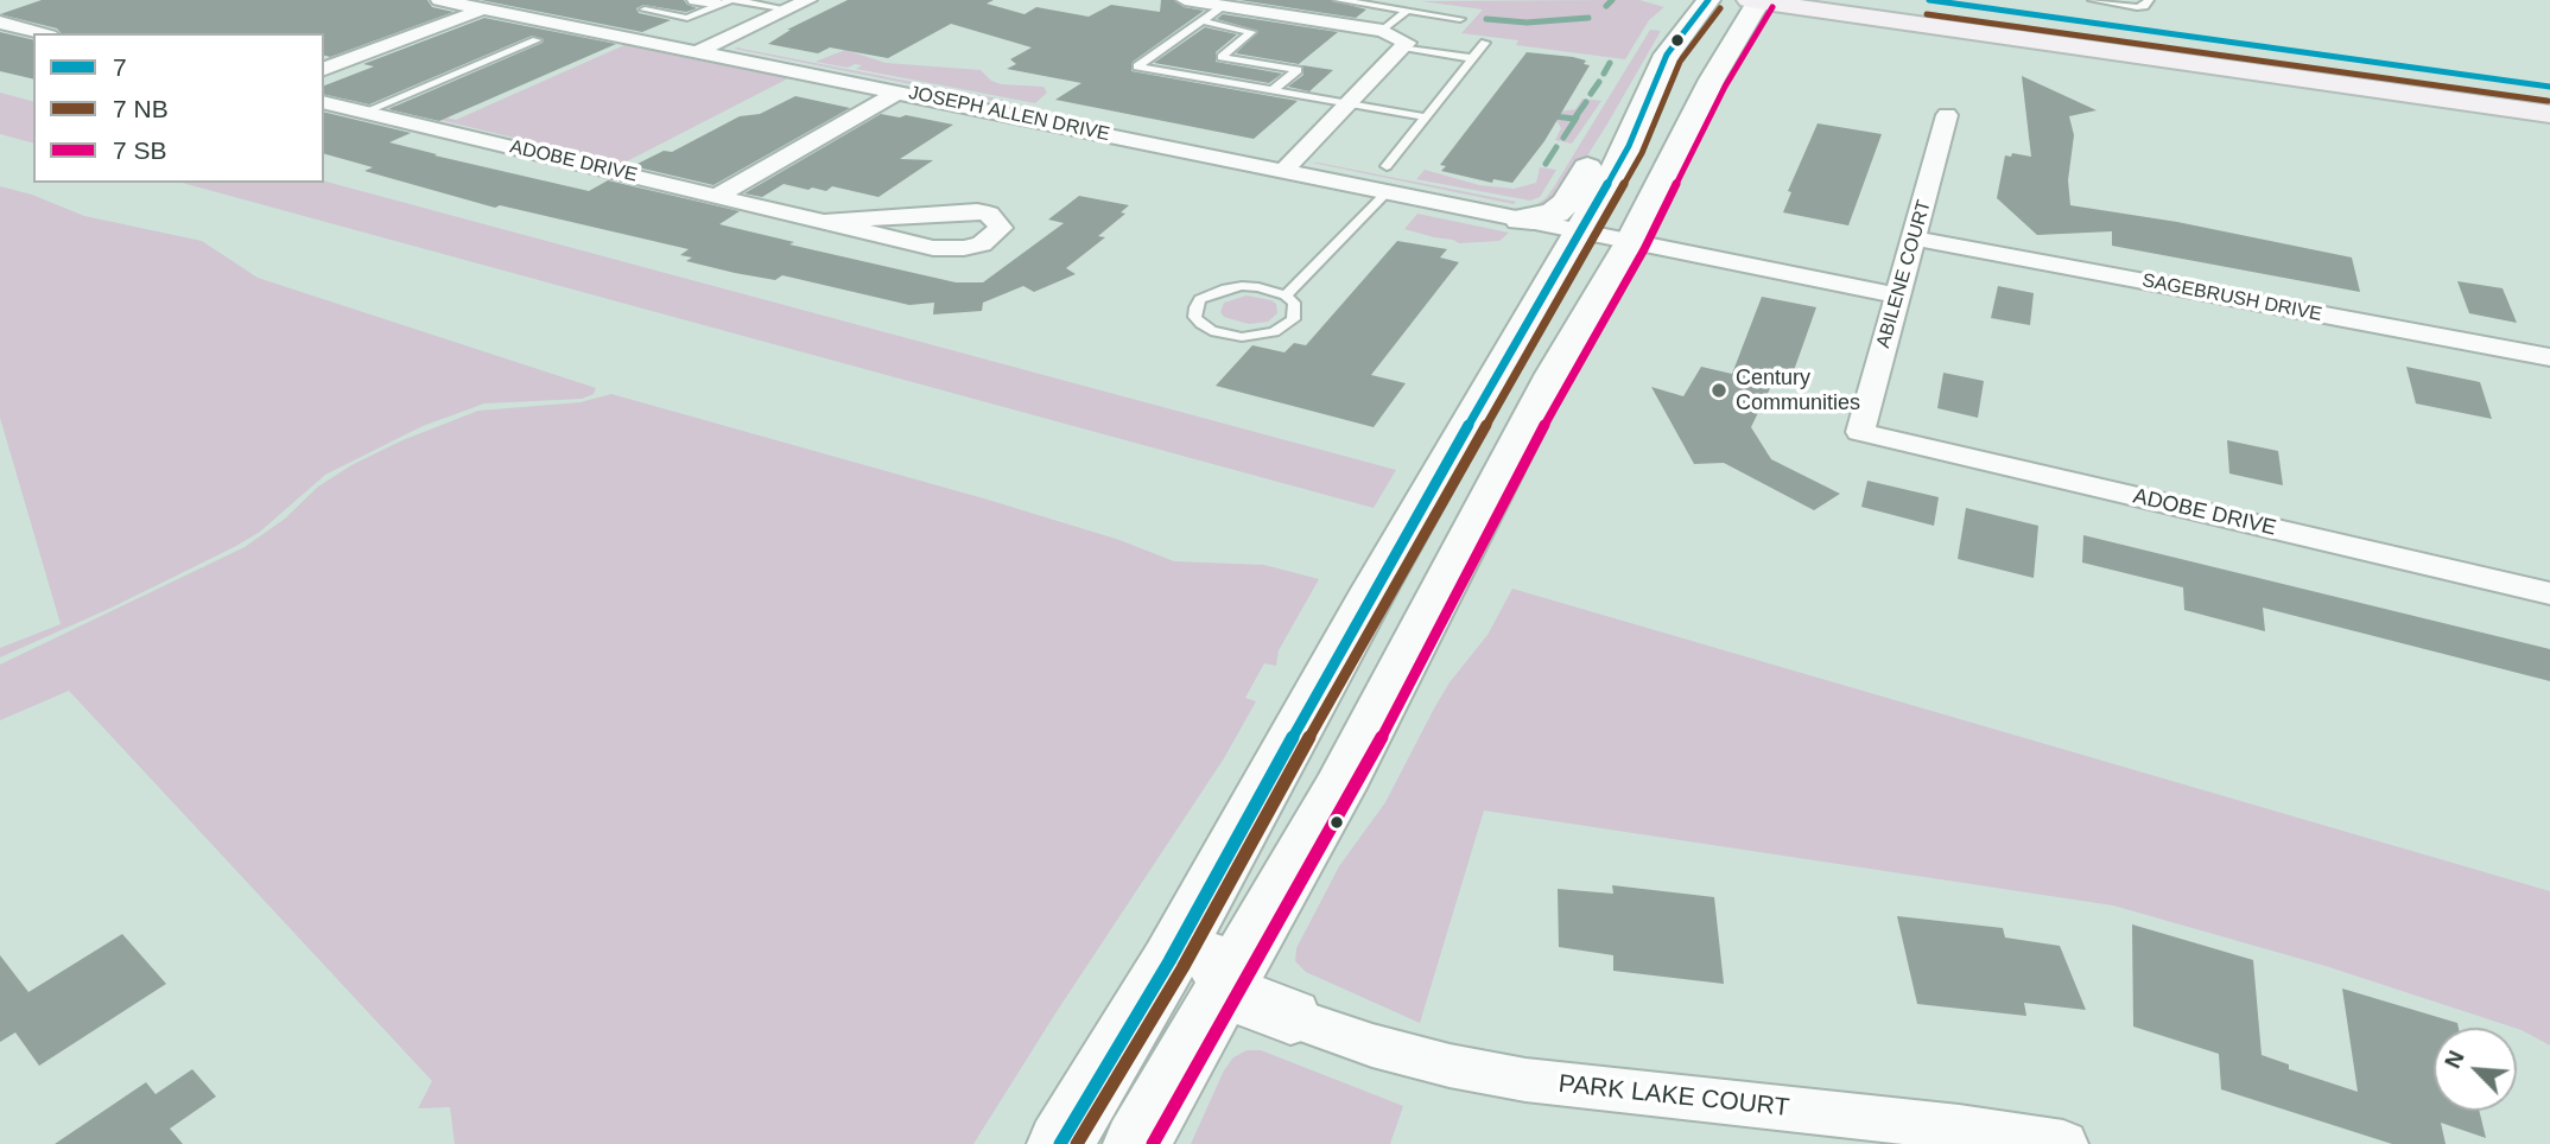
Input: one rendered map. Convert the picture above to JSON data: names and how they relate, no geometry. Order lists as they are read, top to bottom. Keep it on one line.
{"streets":{"street":["JOSEPH ALLEN DRIVE","ADOBE DRIVE","ABILENE COURT","SAGEBRUSH DRIVE","PARK LAKE COURT"]},"crossings":[["ADOBE DRIVE","ABILENE COURT"],["ABILENE COURT","SAGEBRUSH DRIVE"]],"places":["Century Communities"],"lines":["transit line 7"],"legend":["7","7 NB","7 SB"],"north":"top left"}
